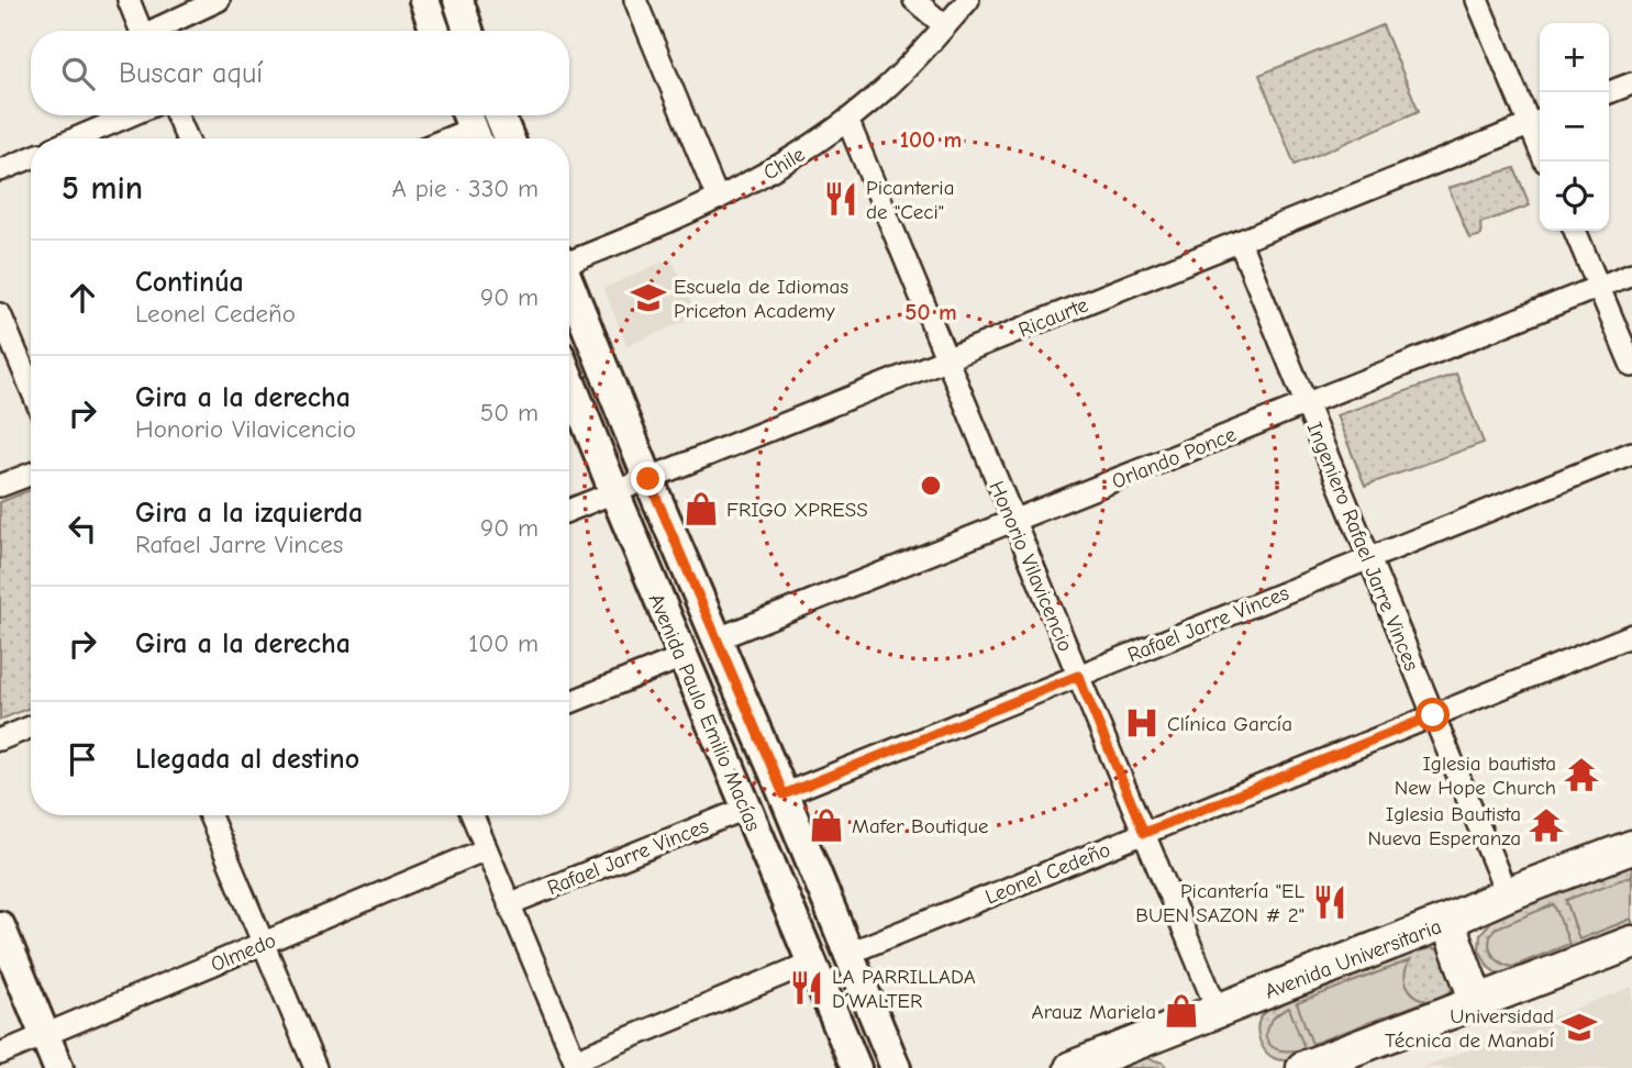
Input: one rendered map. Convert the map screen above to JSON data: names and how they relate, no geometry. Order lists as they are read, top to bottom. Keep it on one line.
{"streets":{"main road":["Avenida Paulo Emilio Macías","Avenida Universitaria"],"street":["Chile","Ricaurte","Orlando Ponce","Ingeniero Rafael Jarre Vinces","Honorio Vilavicencio","Rafael Jarre Vinces","Leonel Cedeño","Olmedo"]},"crossings":[["Chile","Honorio Vilavicencio"],["Ricaurte","Ingeniero Rafael Jarre Vinces"],["Ricaurte","Honorio Vilavicencio"],["Ricaurte","Avenida Paulo Emilio Macías"],["Orlando Ponce","Ingeniero Rafael Jarre Vinces"],["Orlando Ponce","Honorio Vilavicencio"],["Orlando Ponce","Avenida Paulo Emilio Macías"],["Ingeniero Rafael Jarre Vinces","Rafael Jarre Vinces"],["Ingeniero Rafael Jarre Vinces","Leonel Cedeño"],["Ingeniero Rafael Jarre Vinces","Avenida Universitaria"],["Honorio Vilavicencio","Rafael Jarre Vinces"],["Honorio Vilavicencio","Leonel Cedeño"],["Honorio Vilavicencio","Avenida Universitaria"],["Rafael Jarre Vinces","Avenida Paulo Emilio Macías"],["Avenida Paulo Emilio Macías","Leonel Cedeño"]],"places":{"restaurant":["Picanteria de \"Ceci\"","Picantería \"EL BUEN SAZON # 2\"","LA PARRILLADA D´WALTER"],"school or university":["Escuela de Idiomas Priceton Academy","Universidad Técnica de Manabí"],"shop":["FRIGO XPRESS","Mafer Boutique","Arauz Mariela"],"hospital":["Clínica García"],"temple":["Iglesia bautista New Hope Church","Iglesia Bautista Nueva Esperanza"]},"page":{"map_buttons":["+","−"],"search":"Buscar aquí","heading":["5 min","A pie · 330 m"],"list":[["Continúa","Leonel Cedeño","90 m"],["Gira a la derecha","Honorio Vilavicencio","50 m"],["Gira a la izquierda","Rafael Jarre Vinces","90 m"],["Gira a la derecha","100 m"],"Llegada al destino"]},"rings":["100 m","50 m"]}
